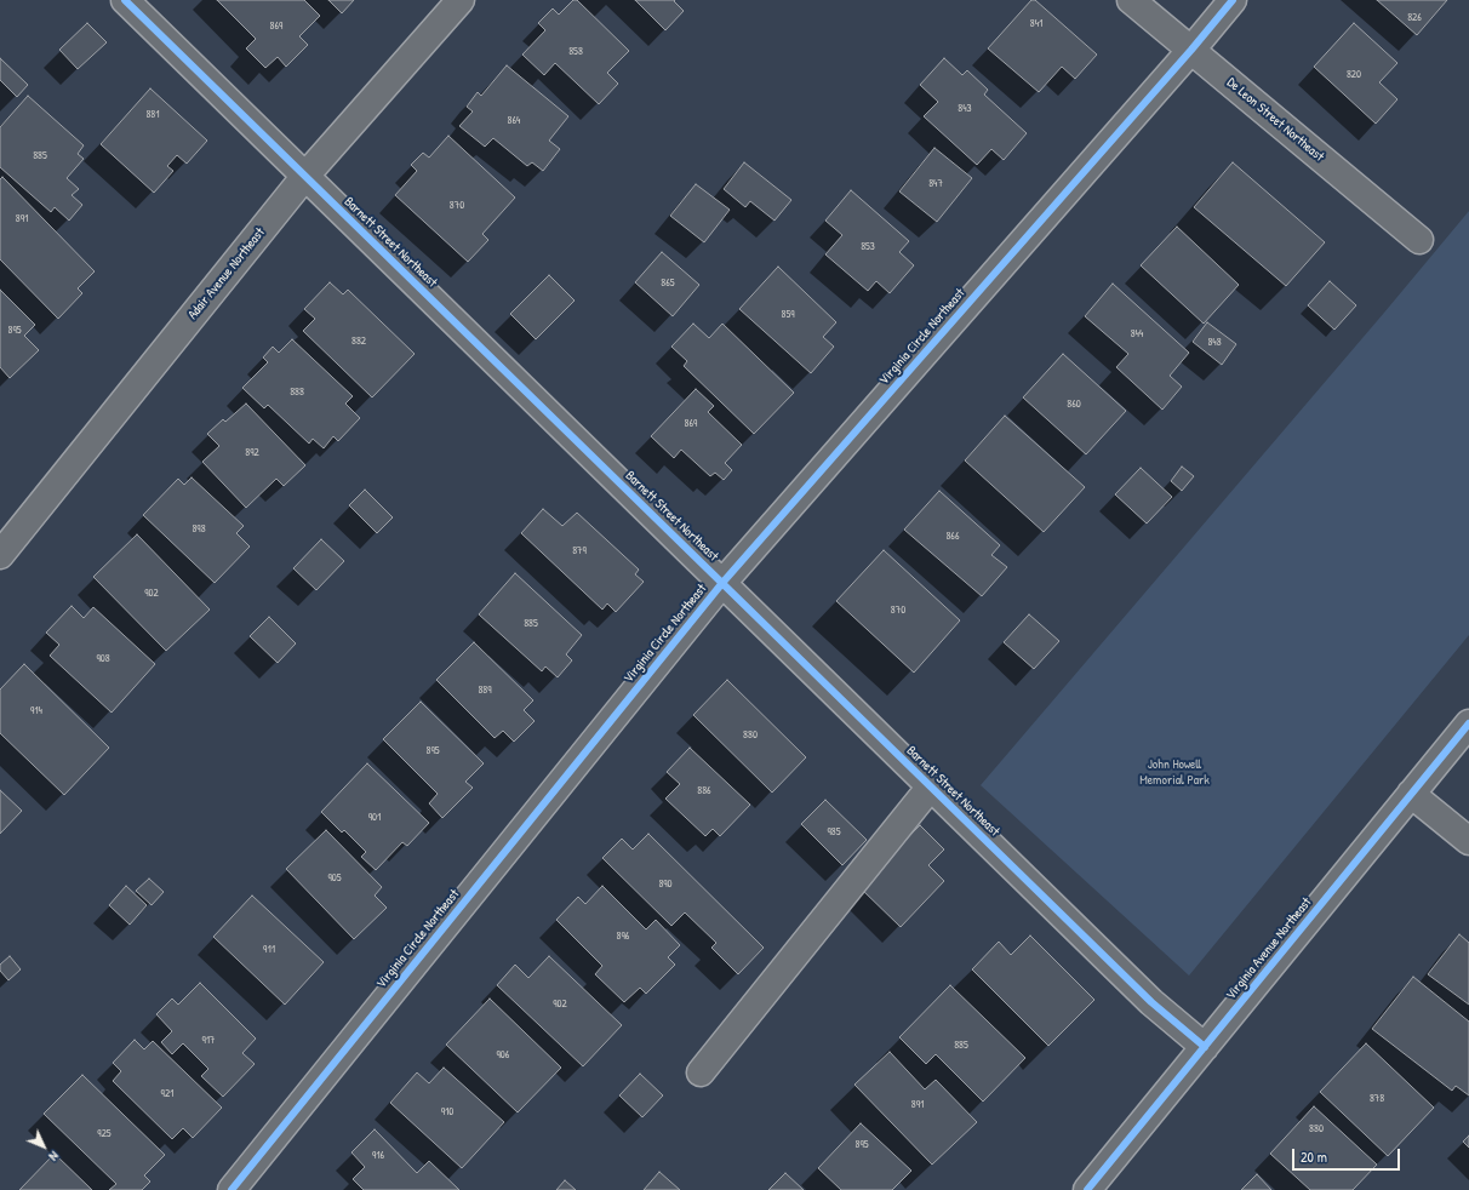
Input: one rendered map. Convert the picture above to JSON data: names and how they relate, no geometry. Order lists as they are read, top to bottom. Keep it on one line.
{"streets":{"street":["De Leon Street Northeast","Barnett Street Northeast","Adair Avenue Northeast","Virginia Circle Northeast","Virginia Avenue Northeast"]},"crossings":[["De Leon Street Northeast","Virginia Circle Northeast"],["Barnett Street Northeast","Adair Avenue Northeast"],["Barnett Street Northeast","Virginia Circle Northeast"],["Barnett Street Northeast","Virginia Avenue Northeast"]],"parks":["John Howell Memorial Park"],"house_numbers":["826","841","869","858","820","843","881","864","885","847","870","891","853","865","859","895","844","882","848","888","860","869","892","898","866","879","902","870","885","908","889","914","880","895","886","901","985","905","890","896","911","902","917","885","906","921","878","891","910","880","925","895","916"],"scale_bar":"20 m","north":"bottom right"}
